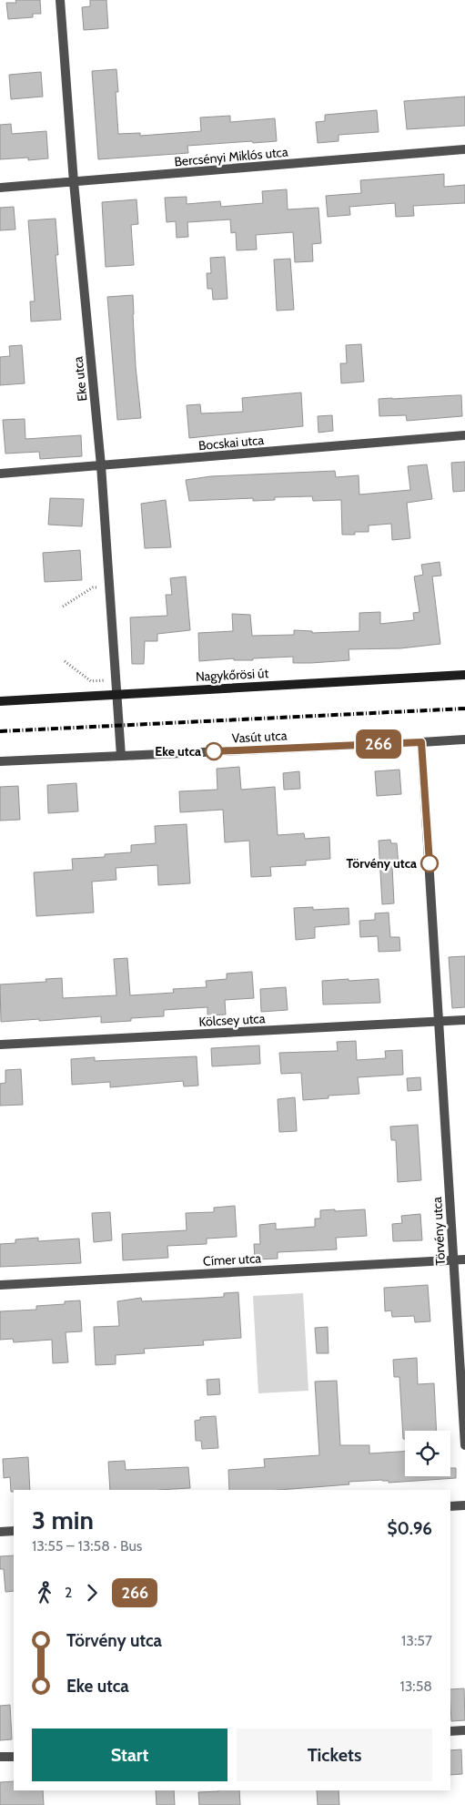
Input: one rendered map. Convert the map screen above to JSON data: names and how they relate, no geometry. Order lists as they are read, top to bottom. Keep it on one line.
{"streets":{"main road":["Nagykőrösi út"],"street":["Bercsényi Miklós utca","Eke utca","Bocskai utca","Vasút utca","Kölcsey utca","Törvény utca","Címer utca"]},"crossings":[["Bercsényi Miklós utca","Eke utca"],["Eke utca","Bocskai utca"],["Eke utca","Nagykőrösi út"],["Eke utca","Vasút utca"],["Vasút utca","Törvény utca"],["Kölcsey utca","Törvény utca"],["Törvény utca","Címer utca"]],"places":["Eke utca","Törvény utca"],"lines":["bus line 266"],"page":{"on_map":"266","heading":["3 min","13:55 – 13:58 · Bus","$0.96"],"legs":["2","266"],"list":[{"name":"Törvény utca","value":"13:57"},{"name":"Eke utca","value":"13:58"}],"buttons":["Start","Tickets"]}}
